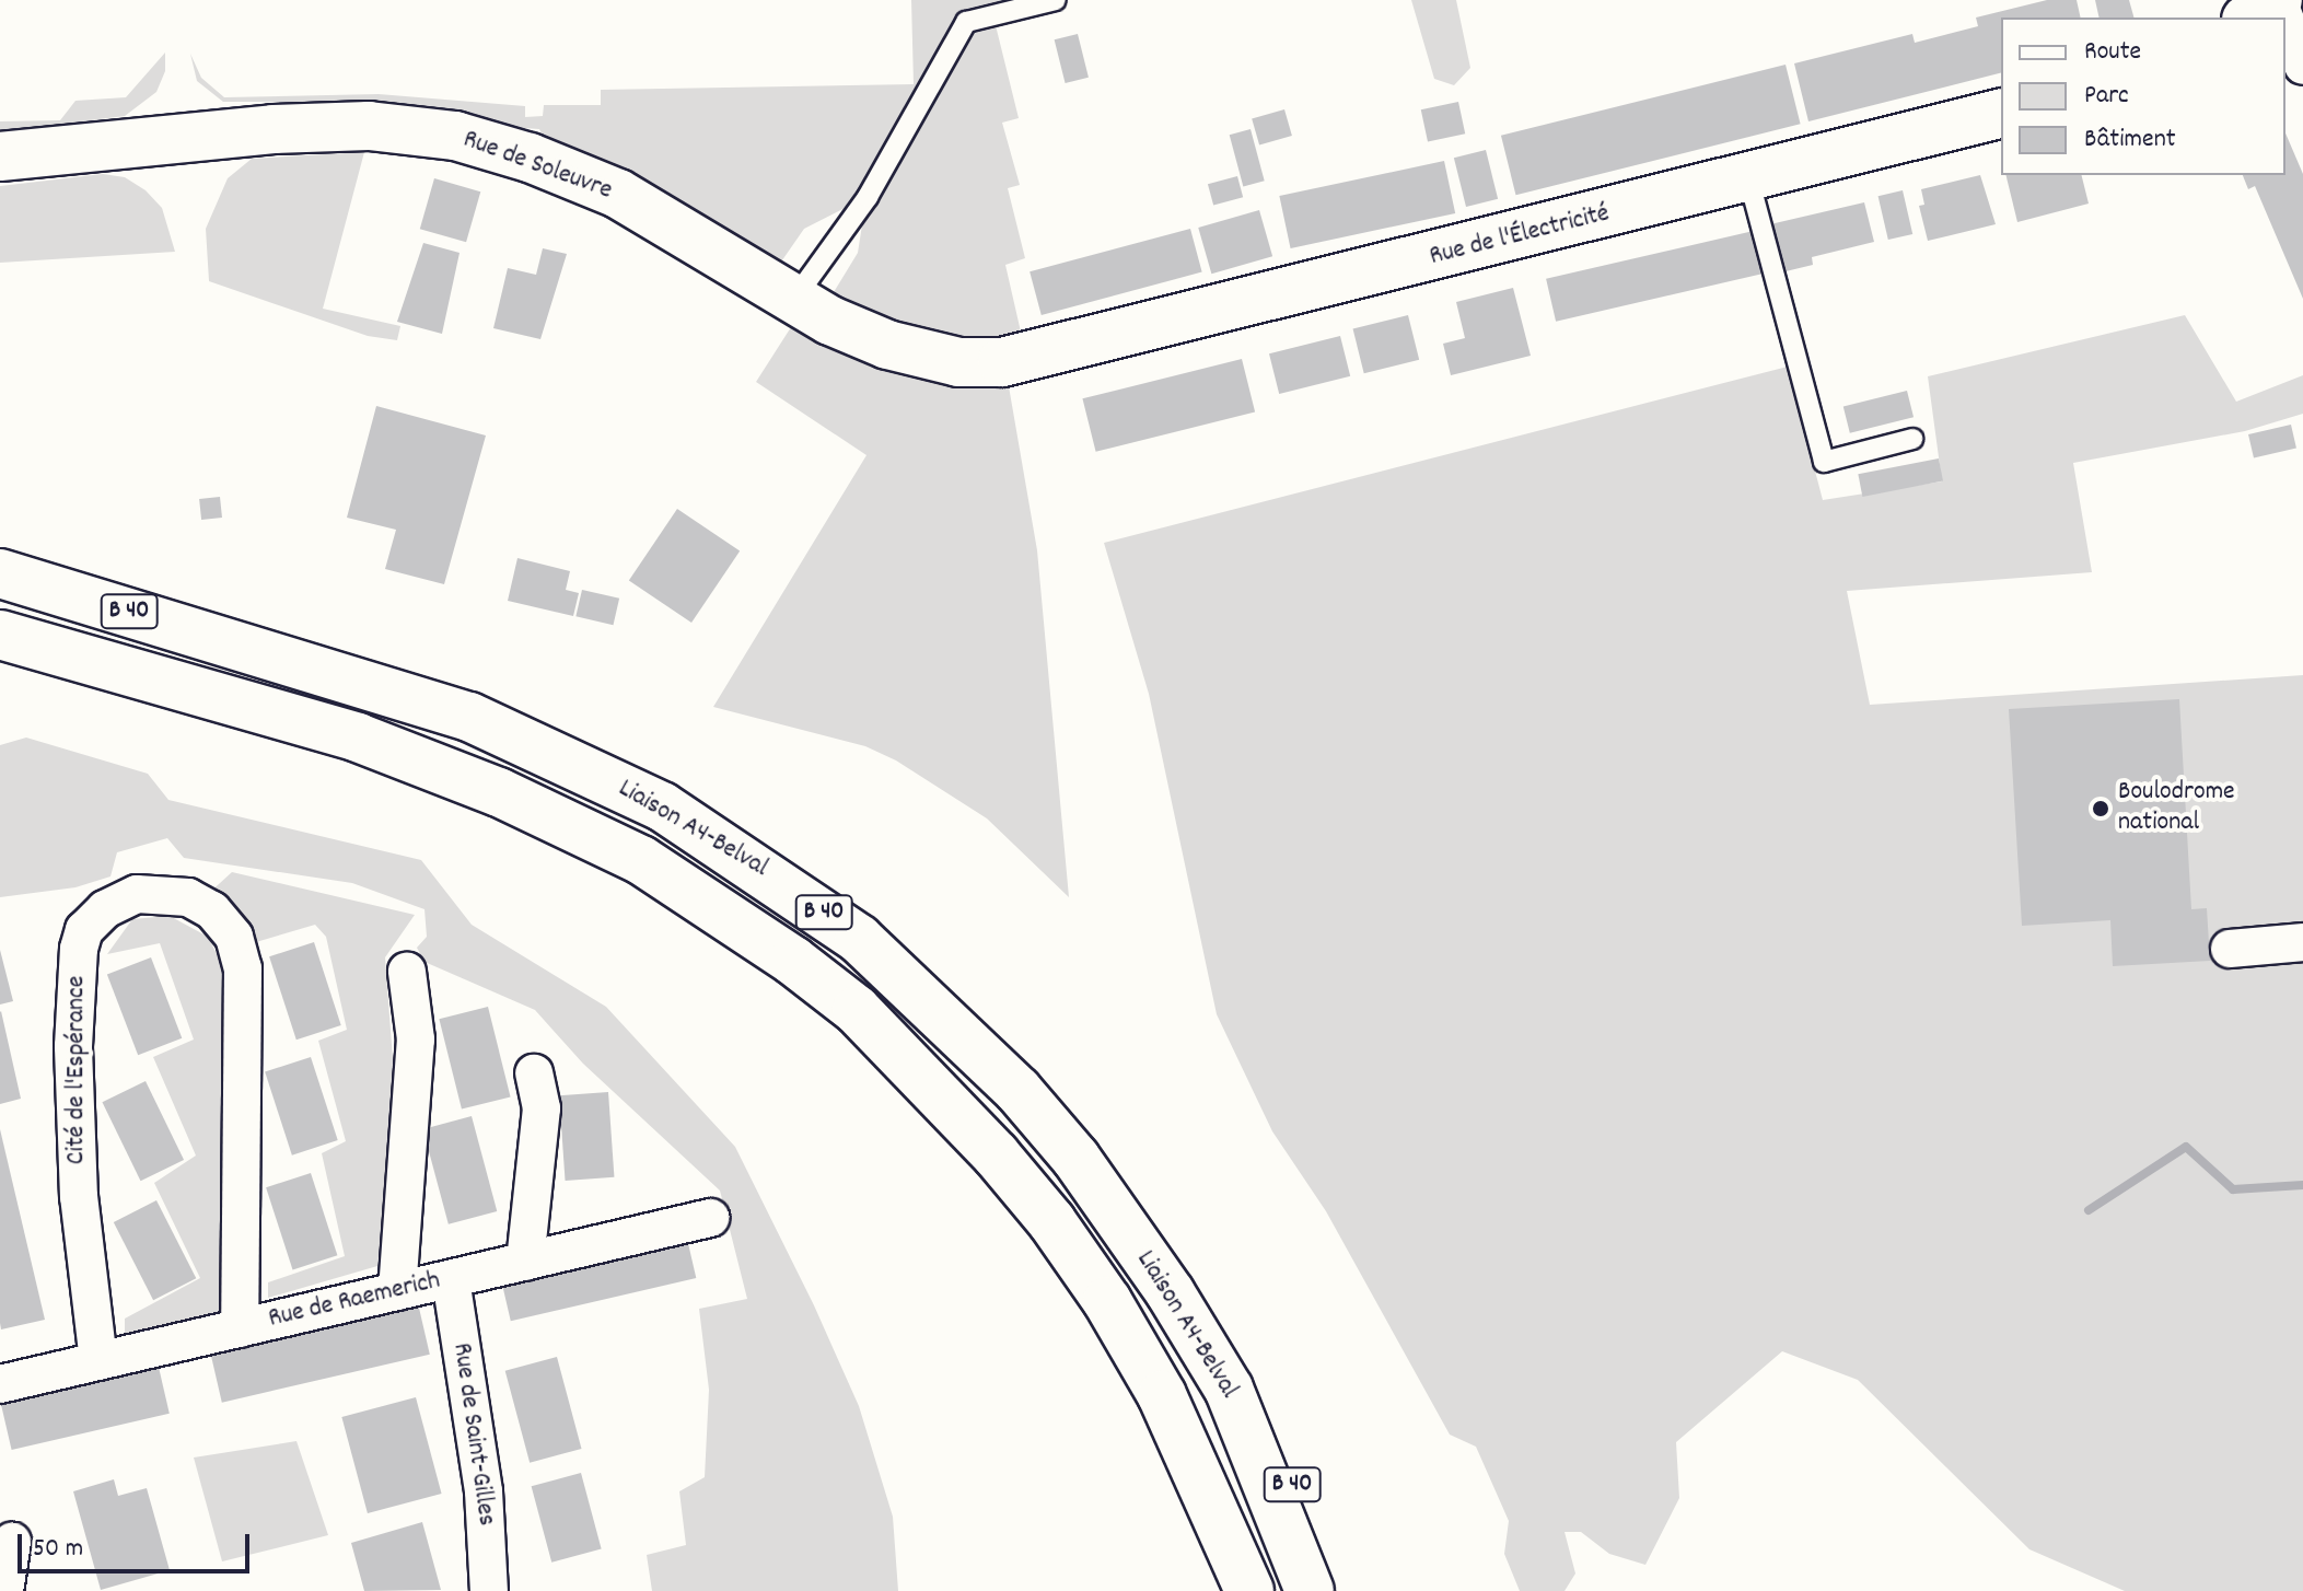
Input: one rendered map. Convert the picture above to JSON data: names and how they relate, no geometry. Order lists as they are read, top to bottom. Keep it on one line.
{"streets":{"main road":["Rue de Soleuvre","Rue de l'Électricité","B 40","Liaison A4-Belval"],"street":["Cité de l'Espérance","Rue de Raemerich","Rue de Saint-Gilles"]},"crossings":[["Rue de Soleuvre","Rue de l'Électricité"],["B 40","Liaison A4-Belval"],["Cité de l'Espérance","Rue de Raemerich"],["Rue de Raemerich","Rue de Saint-Gilles"]],"places":["Boulodrome national"],"legend":["Route","Parc","Bâtiment"],"scale_bar":"50 m"}
